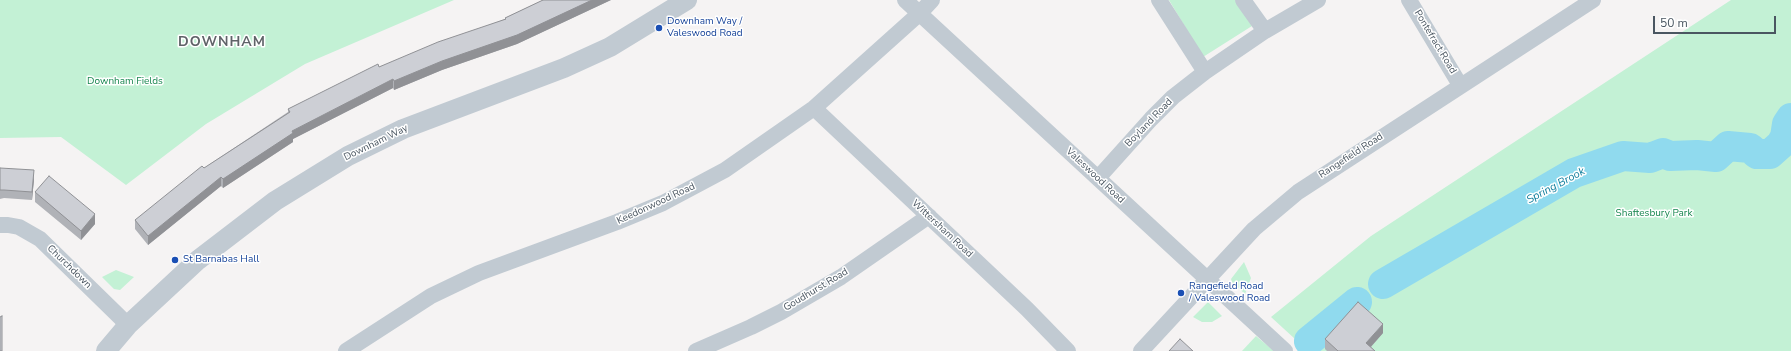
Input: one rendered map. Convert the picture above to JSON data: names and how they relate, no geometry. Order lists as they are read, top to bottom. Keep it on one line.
{"streets":{"street":["Pontefract Road","Boyland Road","Downham Way","Rangefield Road","Valeswood Road","Keedonwood Road","Wittersham Road","Churchdown","Goudhurst Road"]},"crossings":[["Pontefract Road","Rangefield Road"],["Boyland Road","Valeswood Road"],["Downham Way","Churchdown"],["Rangefield Road","Valeswood Road"],["Valeswood Road","Keedonwood Road"],["Keedonwood Road","Wittersham Road"],["Wittersham Road","Goudhurst Road"]],"districts":["DOWNHAM"],"water":["Spring Brook"],"parks":["Downham Fields","Shaftesbury Park"],"places":["Downham Way / Valeswood Road","St Barnabas Hall","Rangefield Road / Valeswood Road"],"scale_bar":"50 m"}
